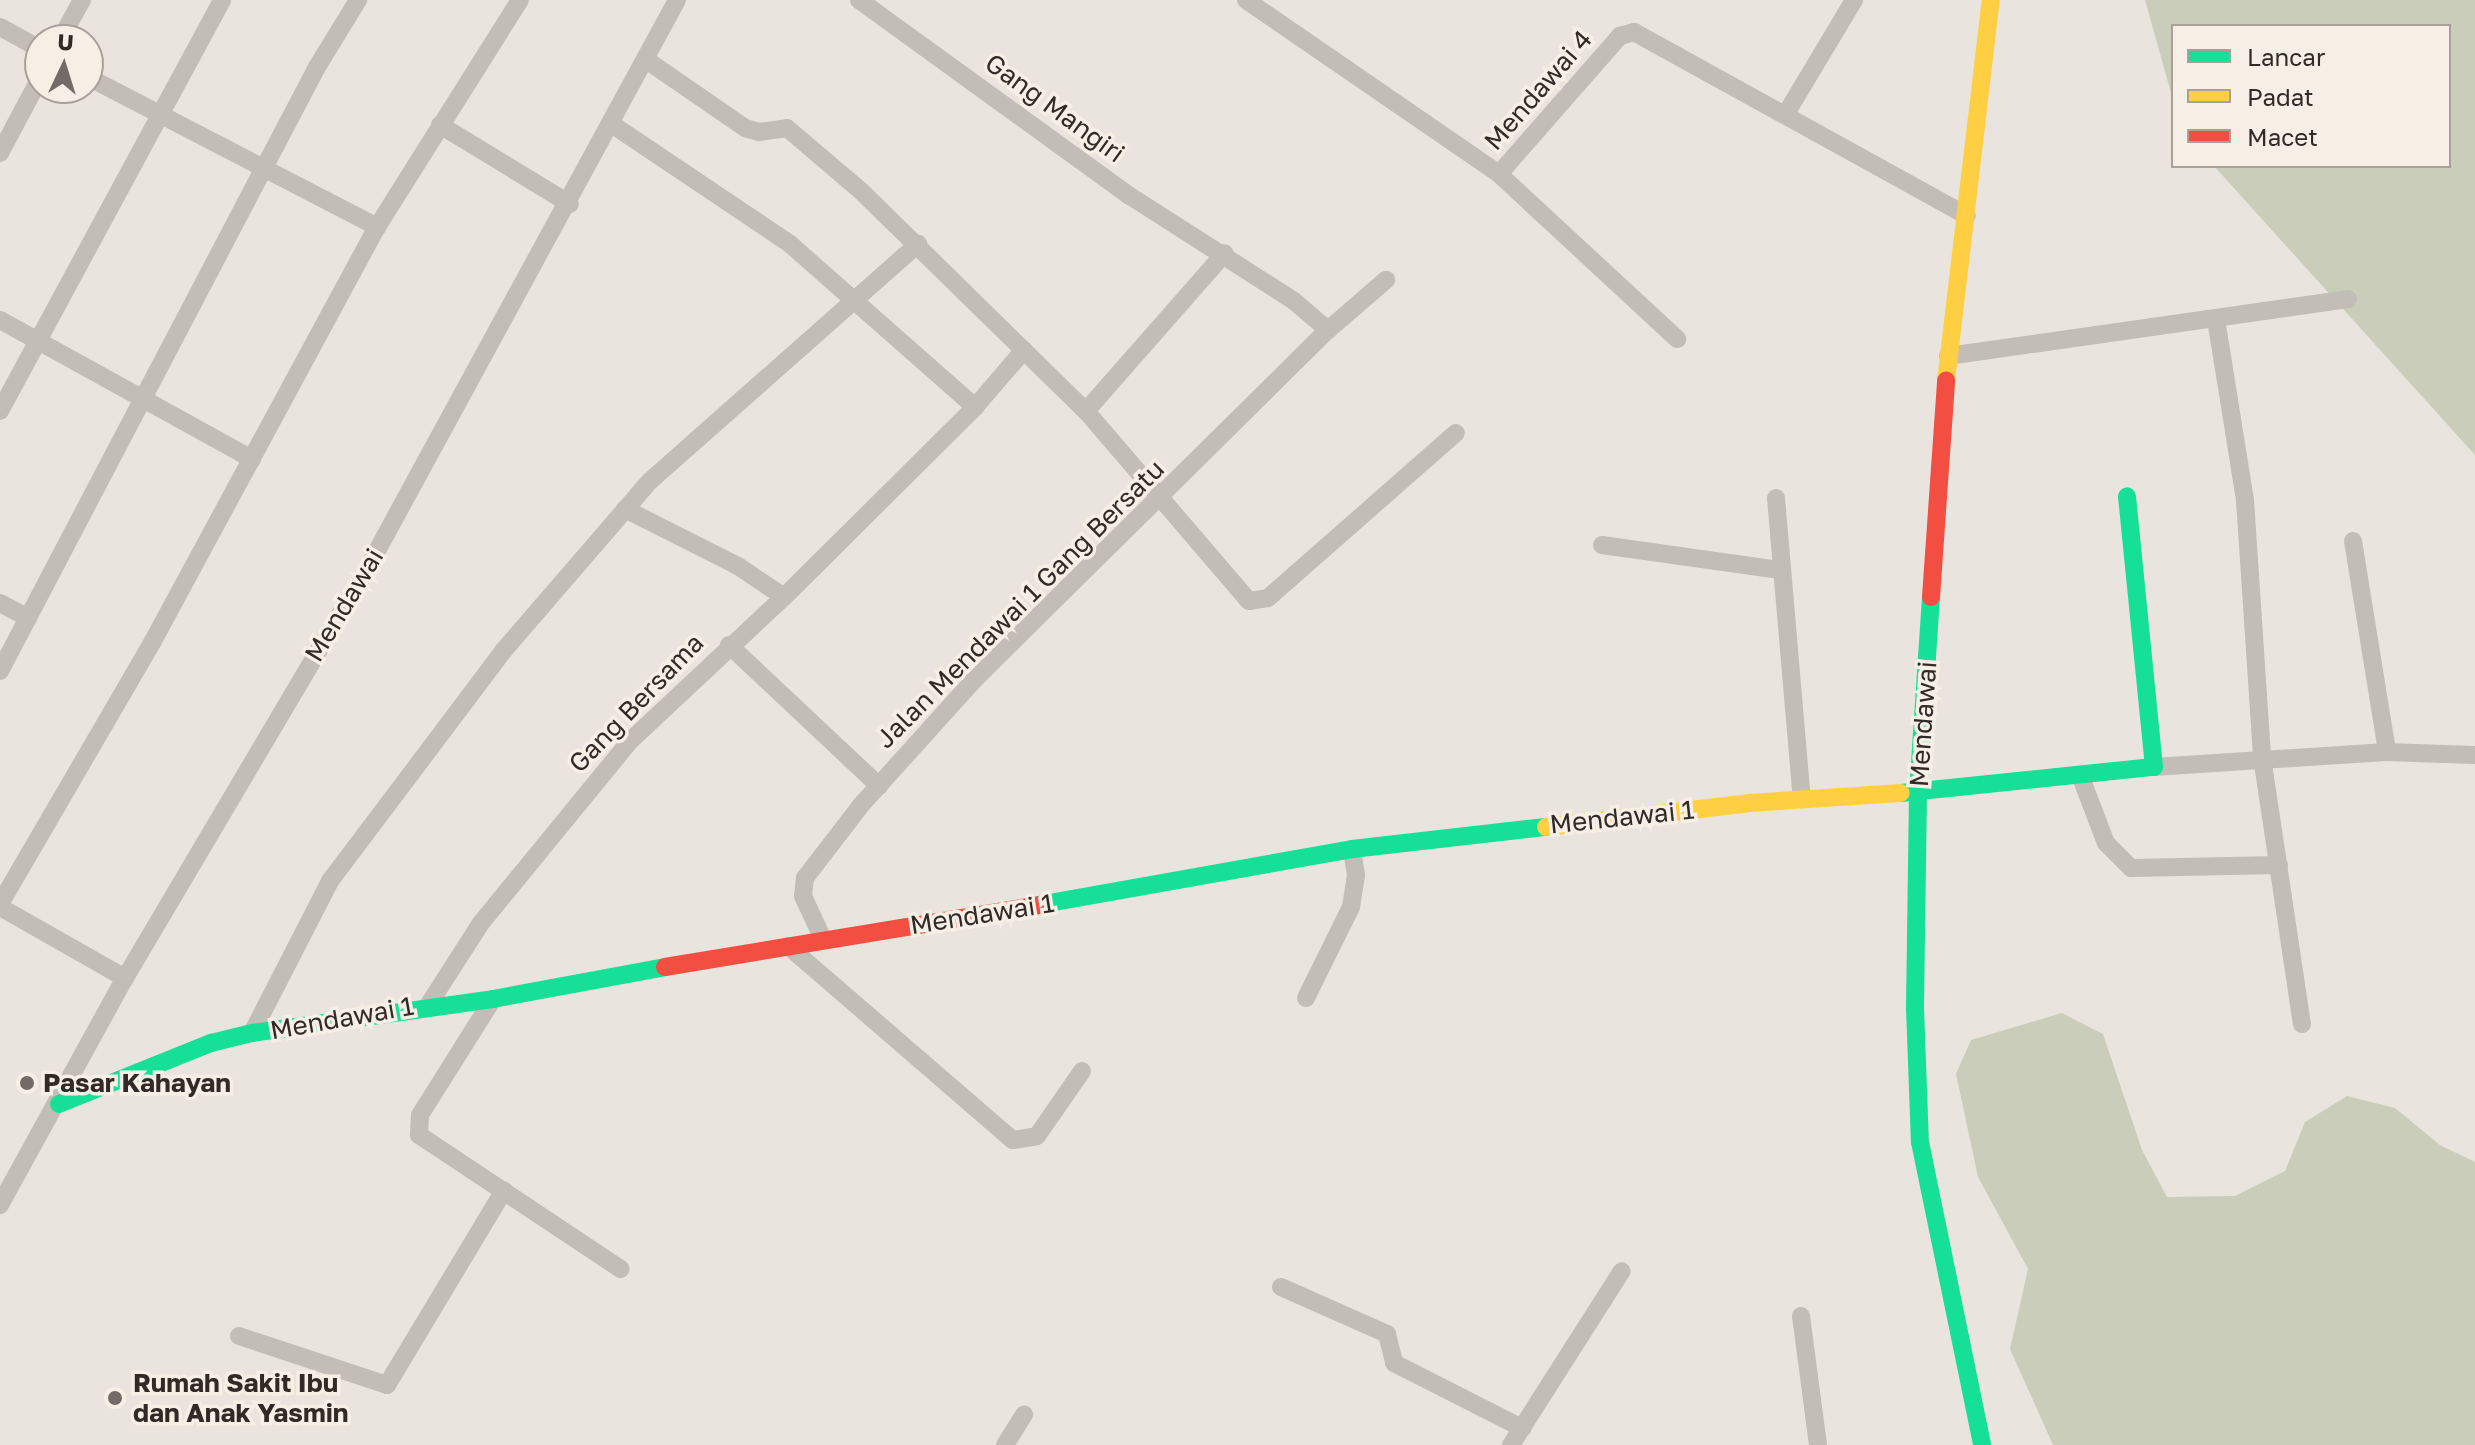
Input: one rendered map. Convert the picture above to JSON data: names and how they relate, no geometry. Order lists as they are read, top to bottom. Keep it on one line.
{"streets":{"street":["Mendawai 4","Gang Mangiri","Jalan Mendawai 1 Gang Bersatu","Mendawai","Gang Bersama","Mendawai 1"]},"crossings":[["Mendawai 4","Mendawai"],["Gang Mangiri","Jalan Mendawai 1 Gang Bersatu"],["Jalan Mendawai 1 Gang Bersatu","Mendawai 1"],["Mendawai","Mendawai 1"],["Gang Bersama","Mendawai 1"]],"places":["Pasar Kahayan","Rumah Sakit Ibu dan Anak Yasmin"],"legend":["Lancar","Padat","Macet"],"north":"top"}
